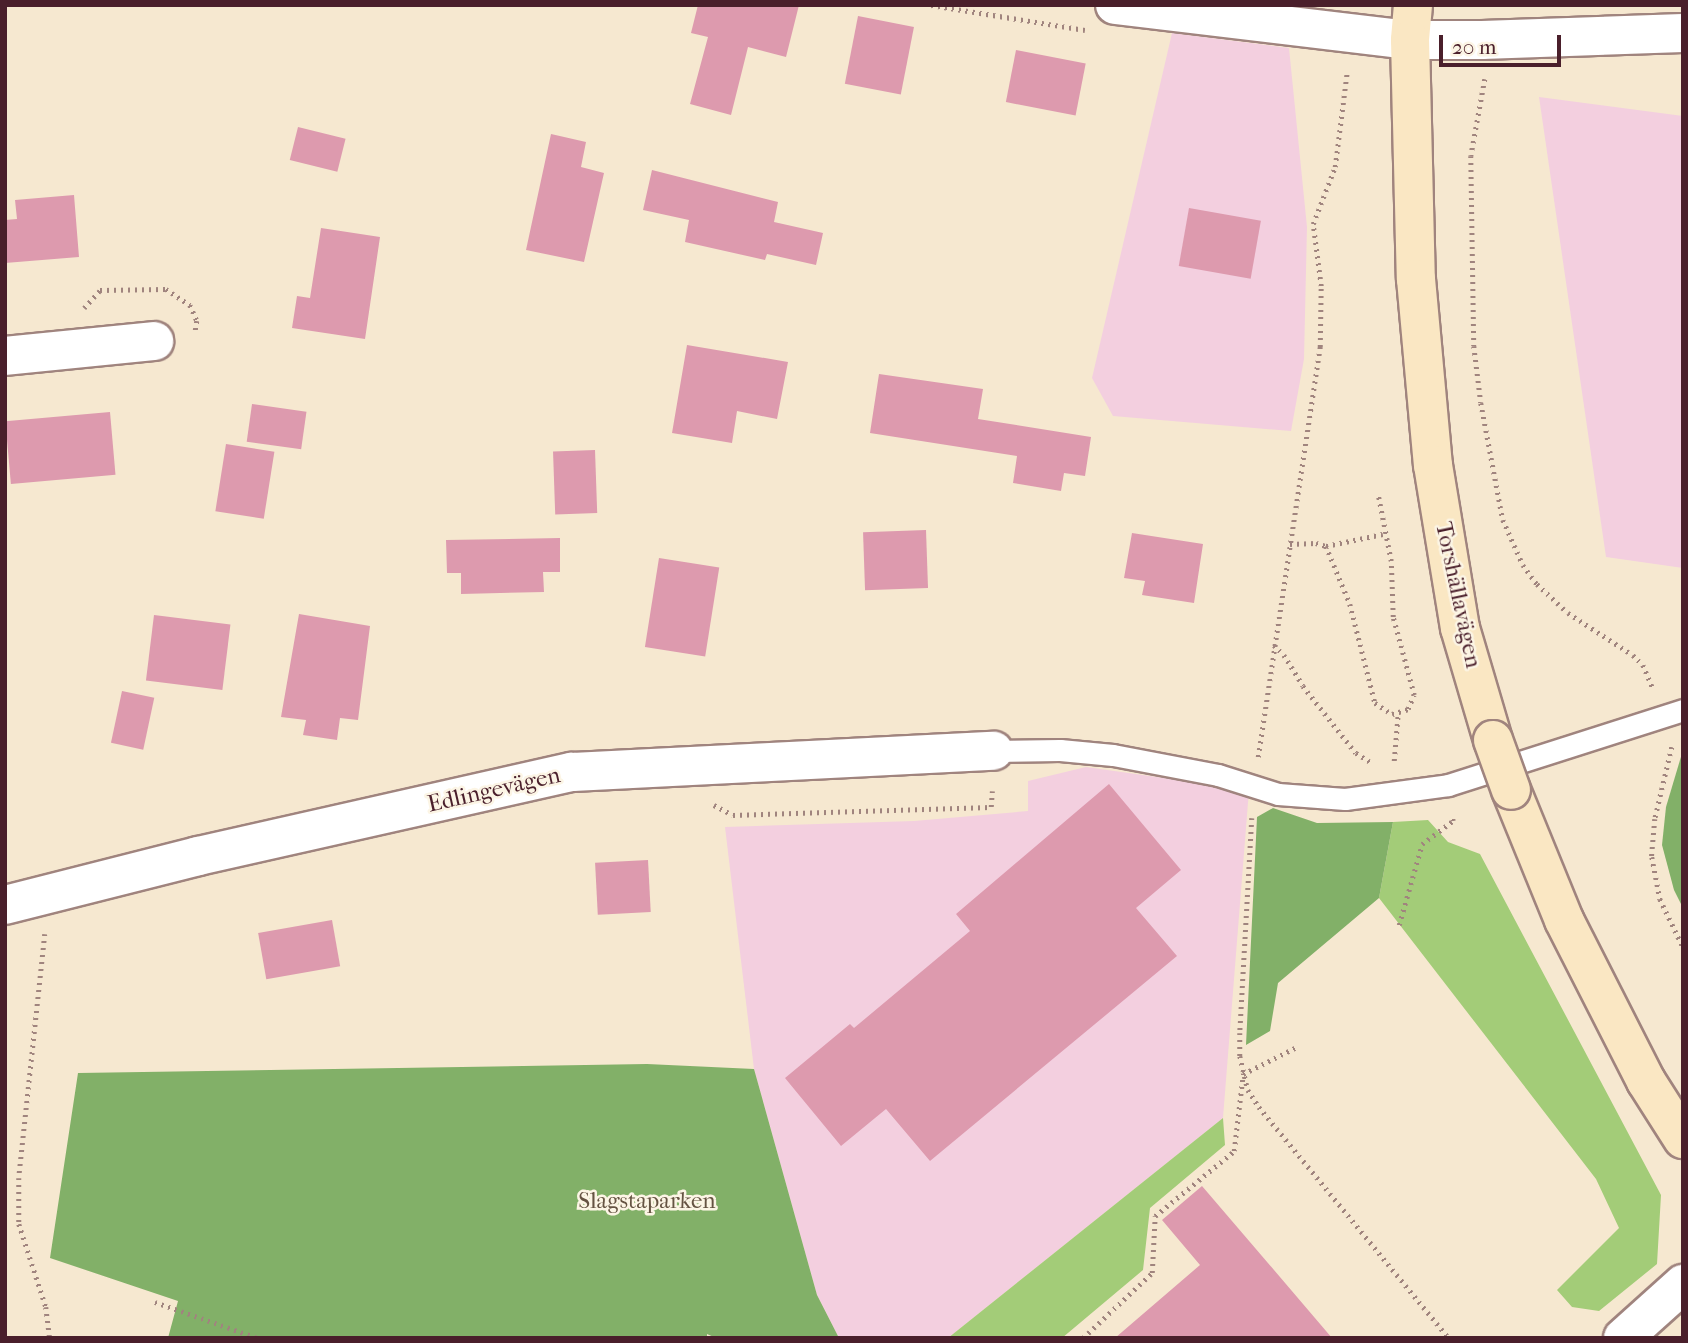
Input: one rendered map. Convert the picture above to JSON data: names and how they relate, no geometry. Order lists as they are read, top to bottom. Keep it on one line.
{"streets":{"main road":["Torshällavägen"],"street":["Edlingevägen"]},"parks":["Slagstaparken"],"scale_bar":"20 m"}
